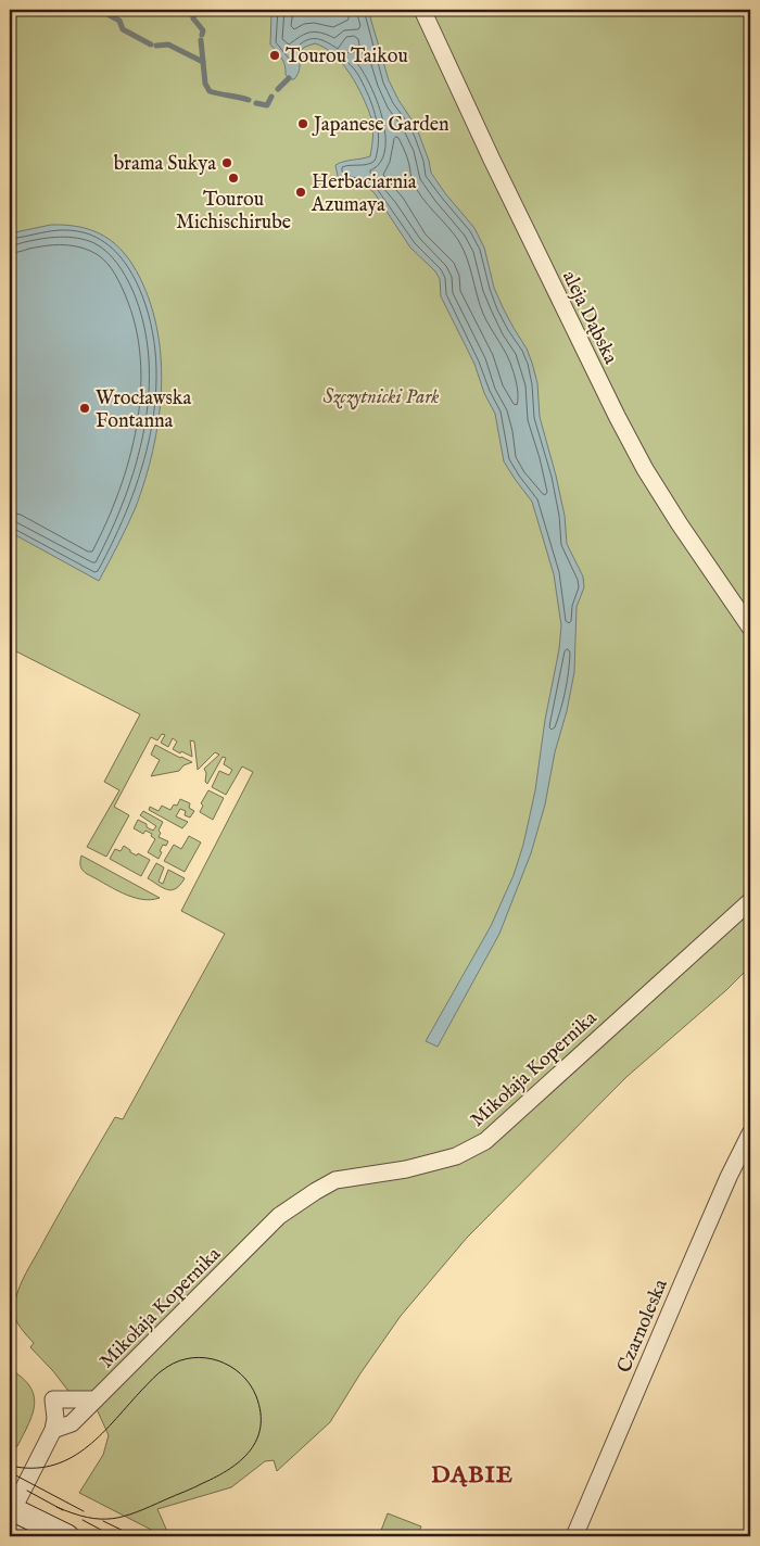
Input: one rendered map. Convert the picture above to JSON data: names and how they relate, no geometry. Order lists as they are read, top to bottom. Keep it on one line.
{"streets":{"street":["aleja Dąbska","Mikołaja Kopernika","Czarnoleska"]},"districts":["DĄBIE"],"parks":["Szczytnicki Park"],"places":["Tourou Taikou","Japanese Garden","brama Sukya","Tourou Michischirube","Herbaciarnia Azumaya","Wrocławska Fontanna"]}
